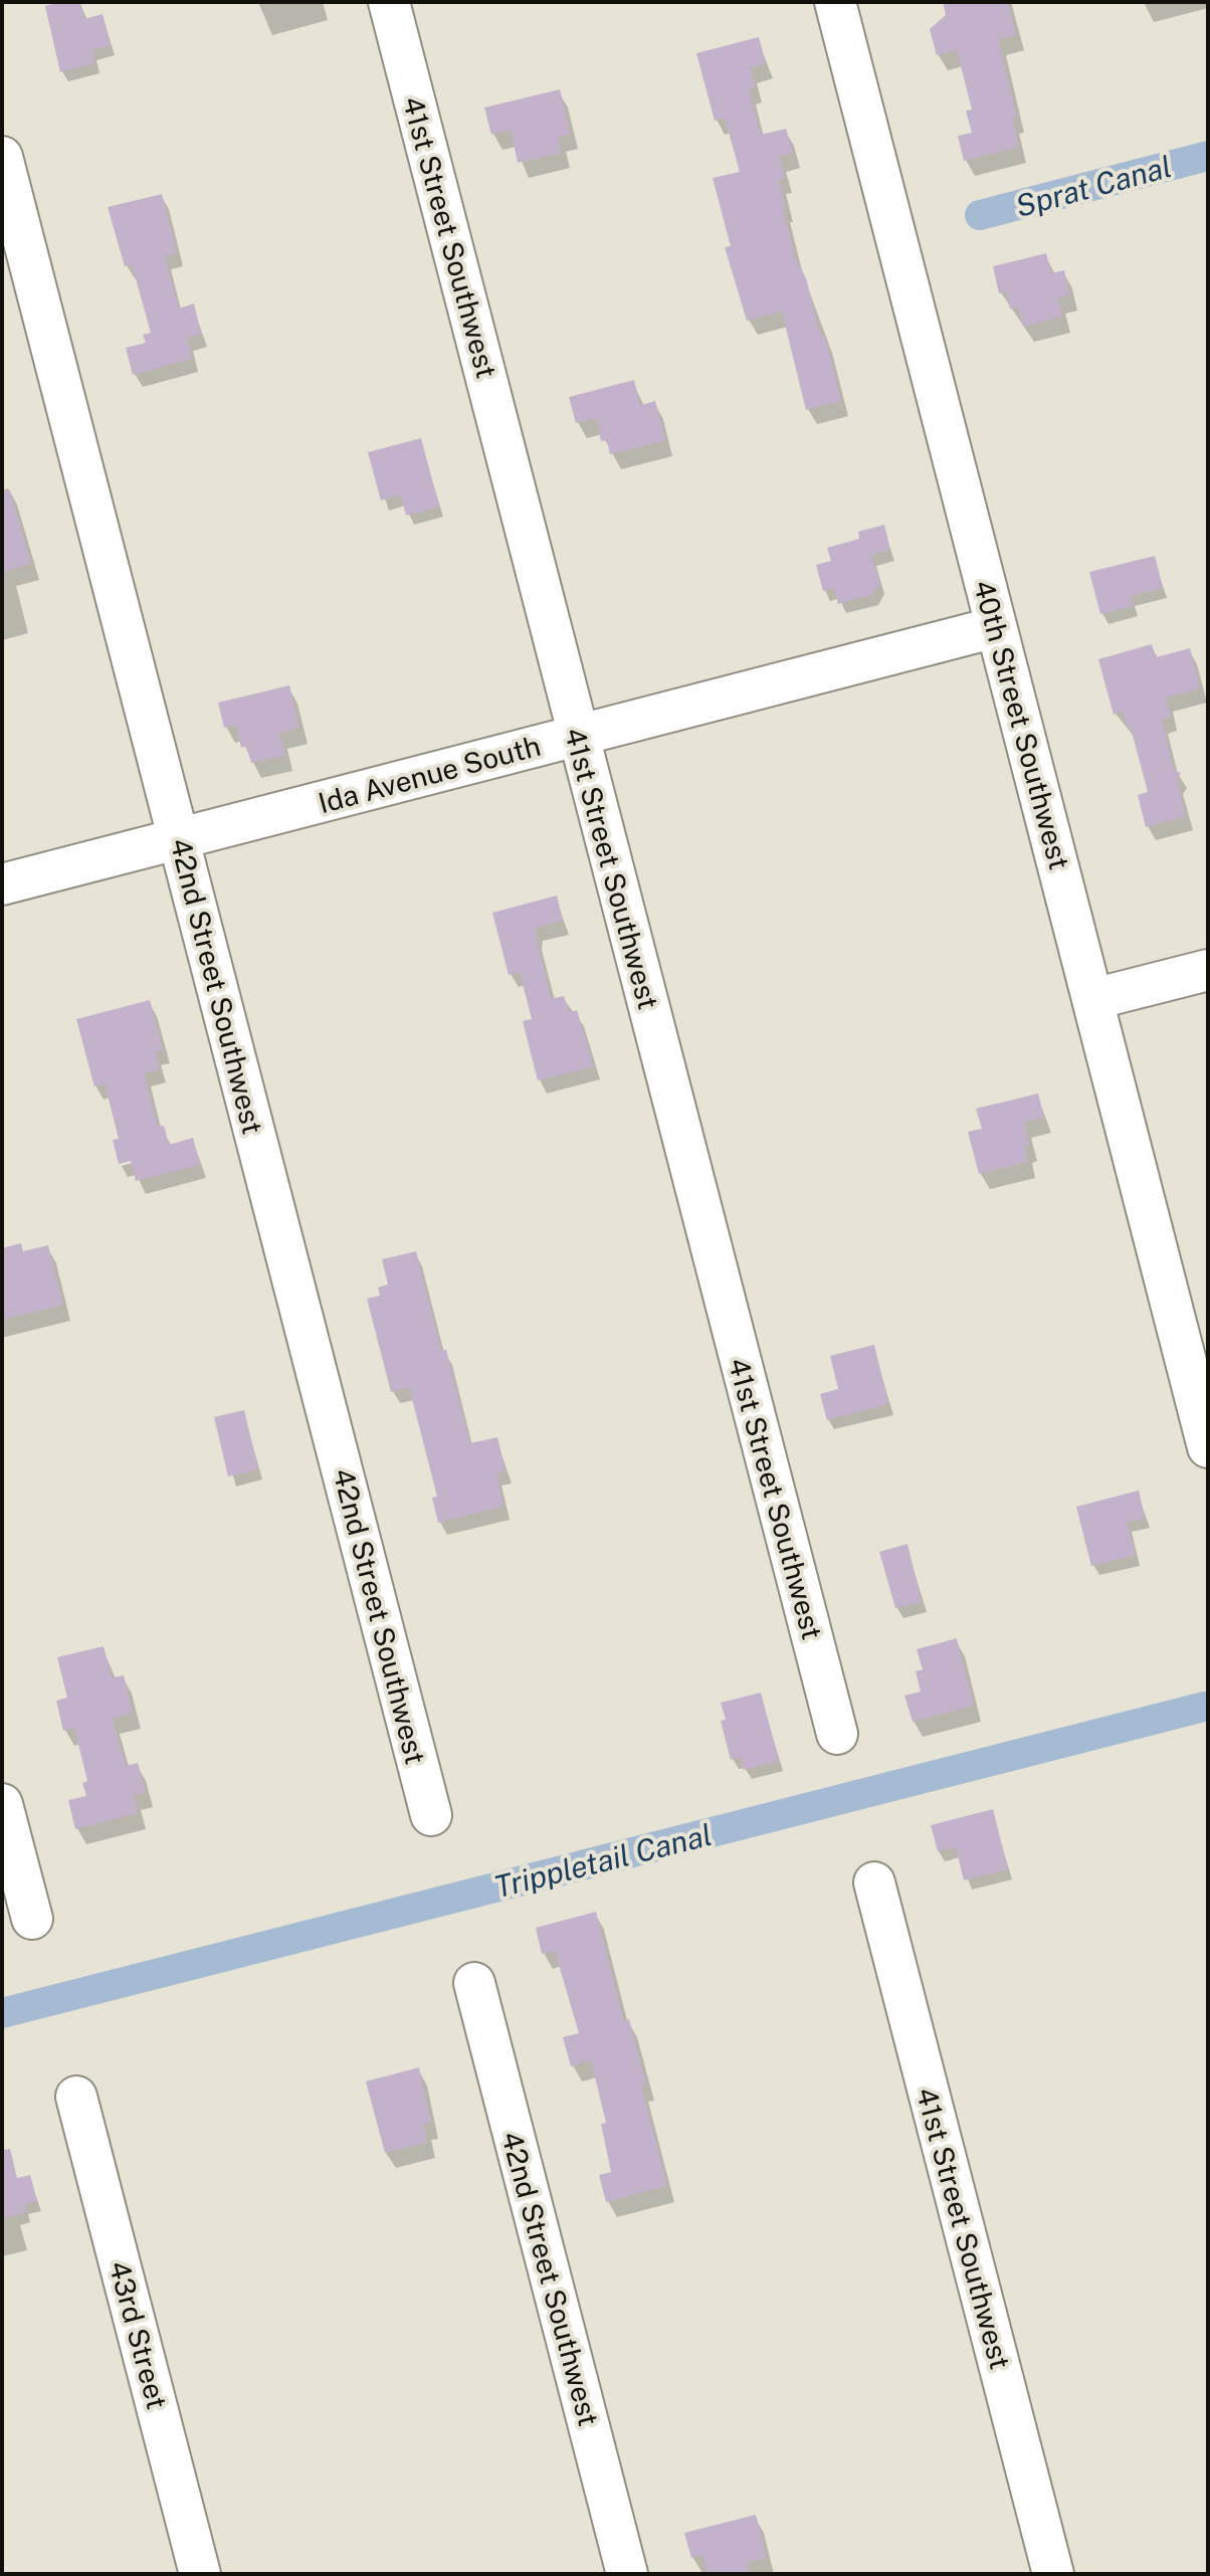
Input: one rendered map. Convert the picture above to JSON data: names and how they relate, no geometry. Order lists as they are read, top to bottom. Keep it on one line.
{"streets":{"street":["41st Street Southwest","40th Street Southwest","Ida Avenue South","42nd Street Southwest","43rd Street"]},"crossings":[["41st Street Southwest","Ida Avenue South"],["40th Street Southwest","Ida Avenue South"],["Ida Avenue South","42nd Street Southwest"]],"water":["Sprat Canal","Trippletail Canal"]}
